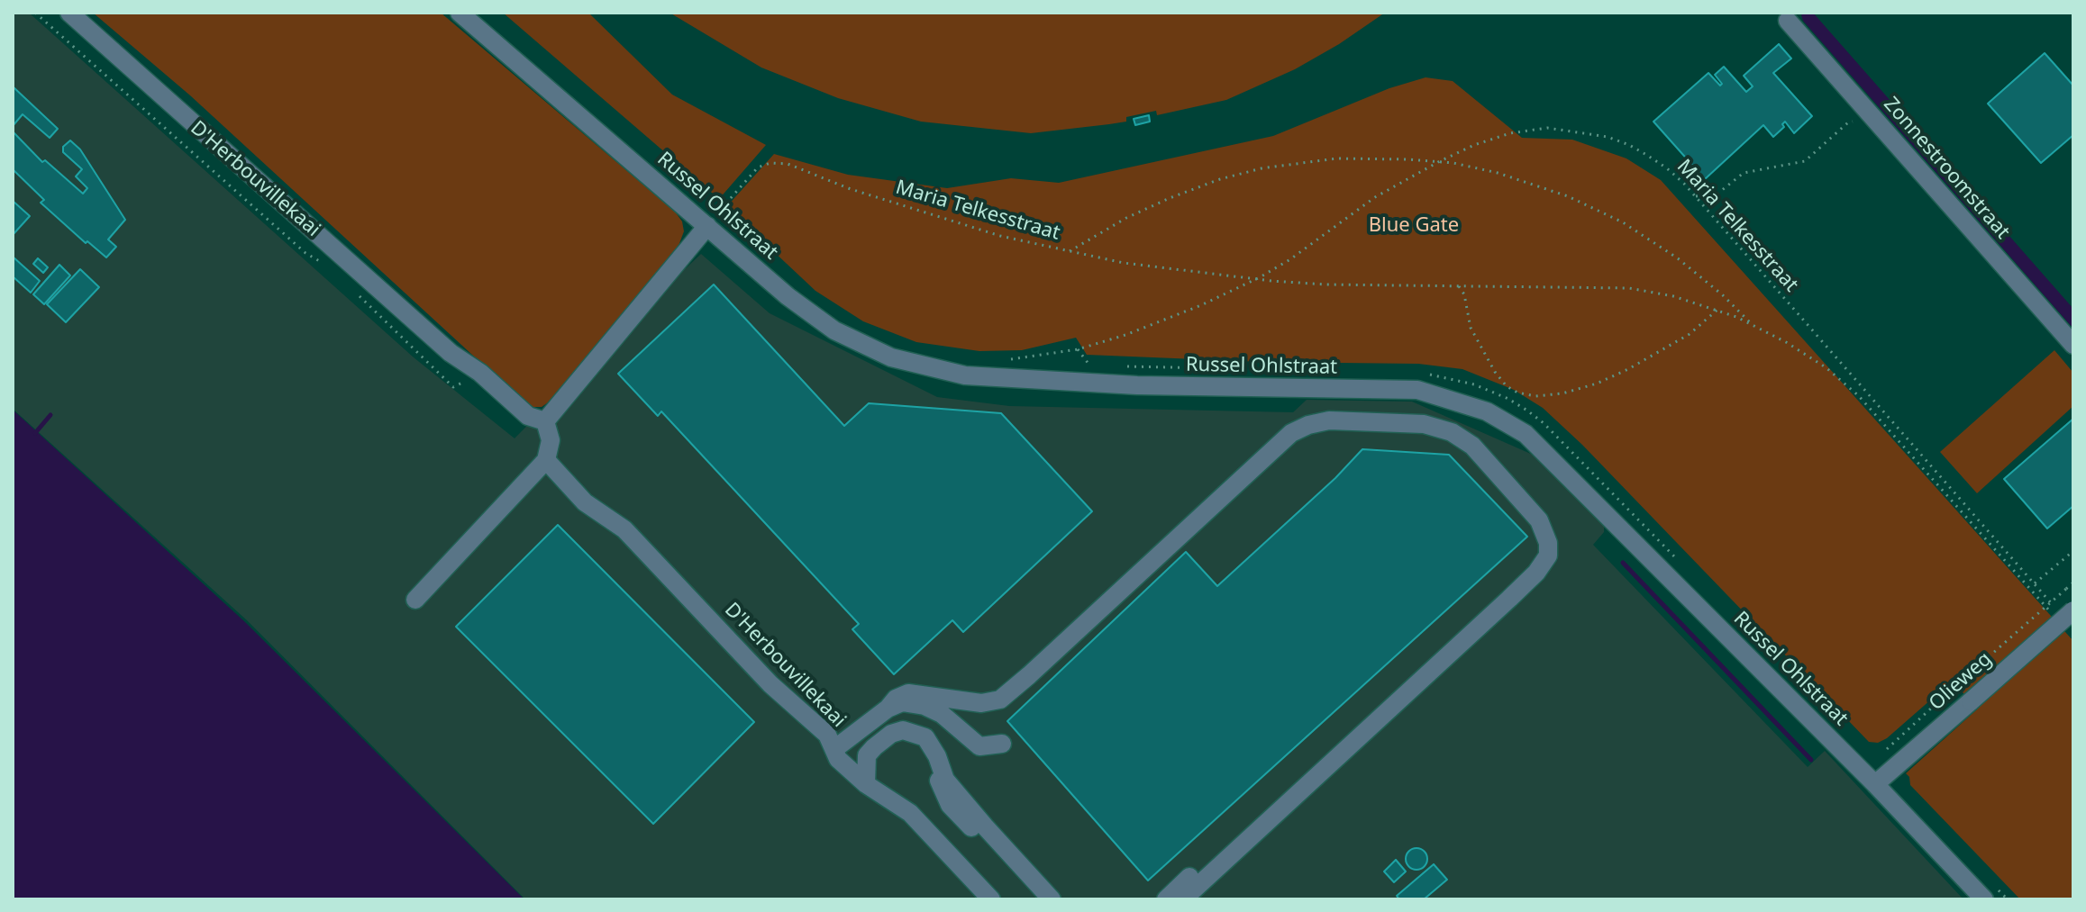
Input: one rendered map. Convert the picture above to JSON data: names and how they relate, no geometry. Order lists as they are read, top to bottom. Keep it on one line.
{"streets":{"street":["Zonnestroomstraat","D'Herbouvillekaai","Russel Ohlstraat","Olieweg"],"path":["Maria Telkesstraat"]},"crossings":[["Russel Ohlstraat","Maria Telkesstraat"],["Russel Ohlstraat","Olieweg"]],"parks":["Blue Gate"]}
